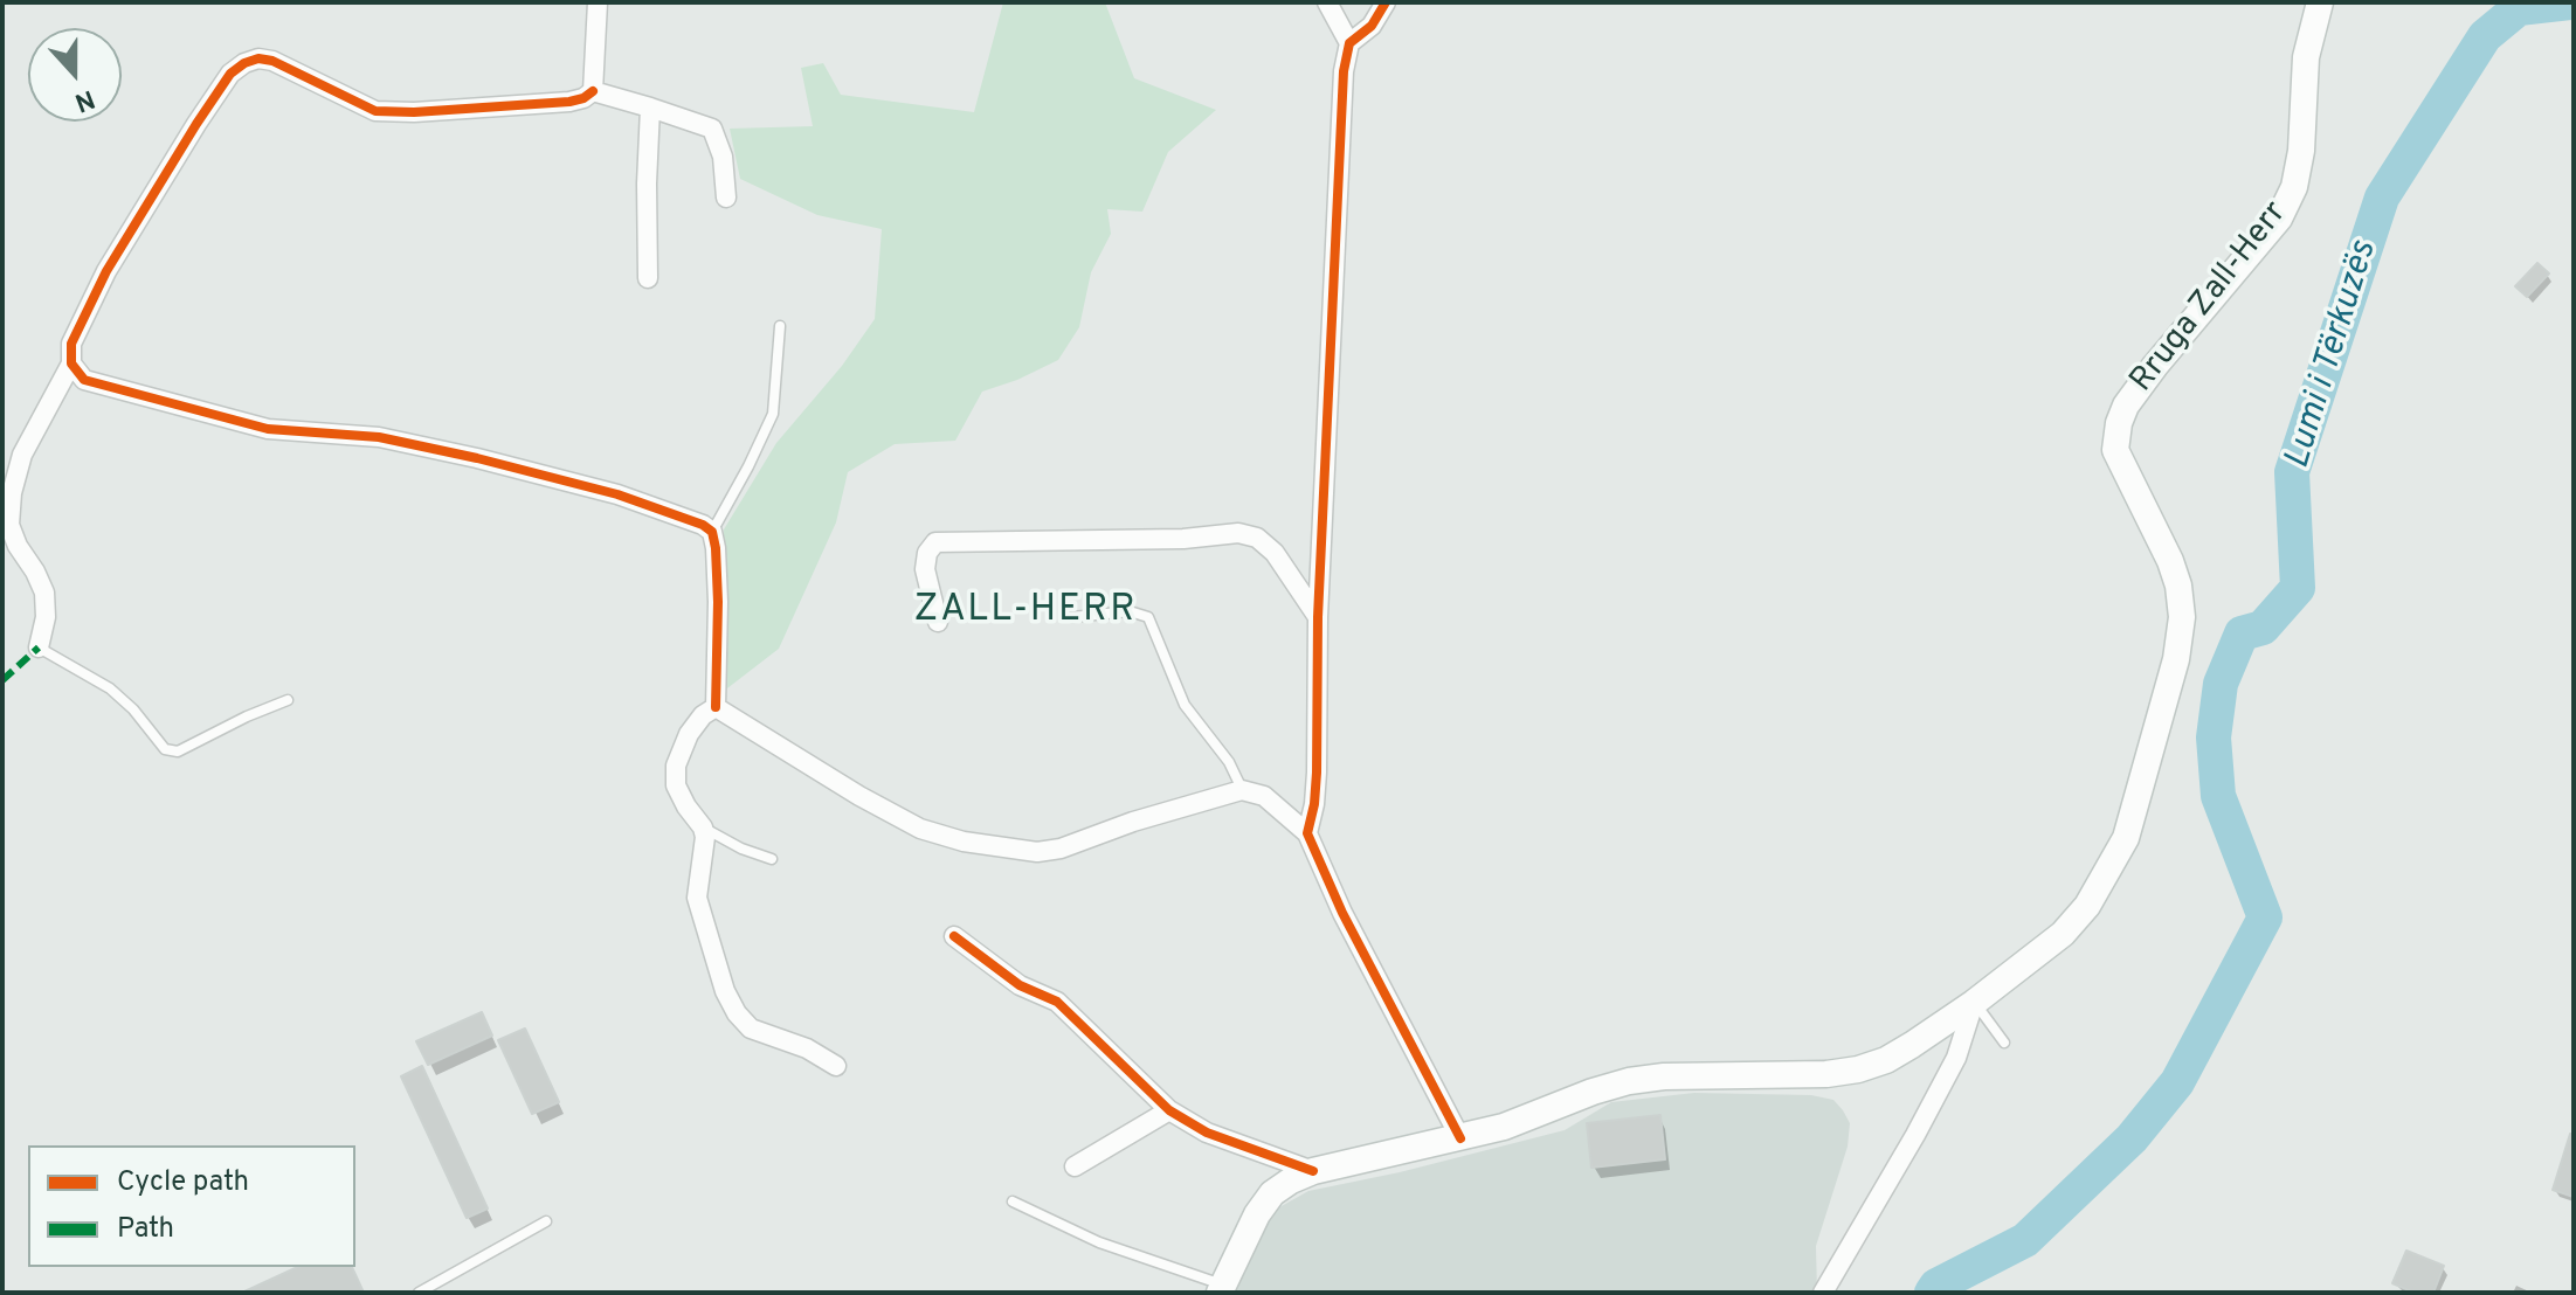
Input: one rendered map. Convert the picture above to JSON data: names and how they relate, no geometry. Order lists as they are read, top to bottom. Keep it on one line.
{"streets":{"main road":["Rruga Zall-Herr"]},"districts":["ZALL-HERR"],"water":["Lumi i Tërkuzës"],"legend":["Cycle path","Path"],"north":"bottom"}
